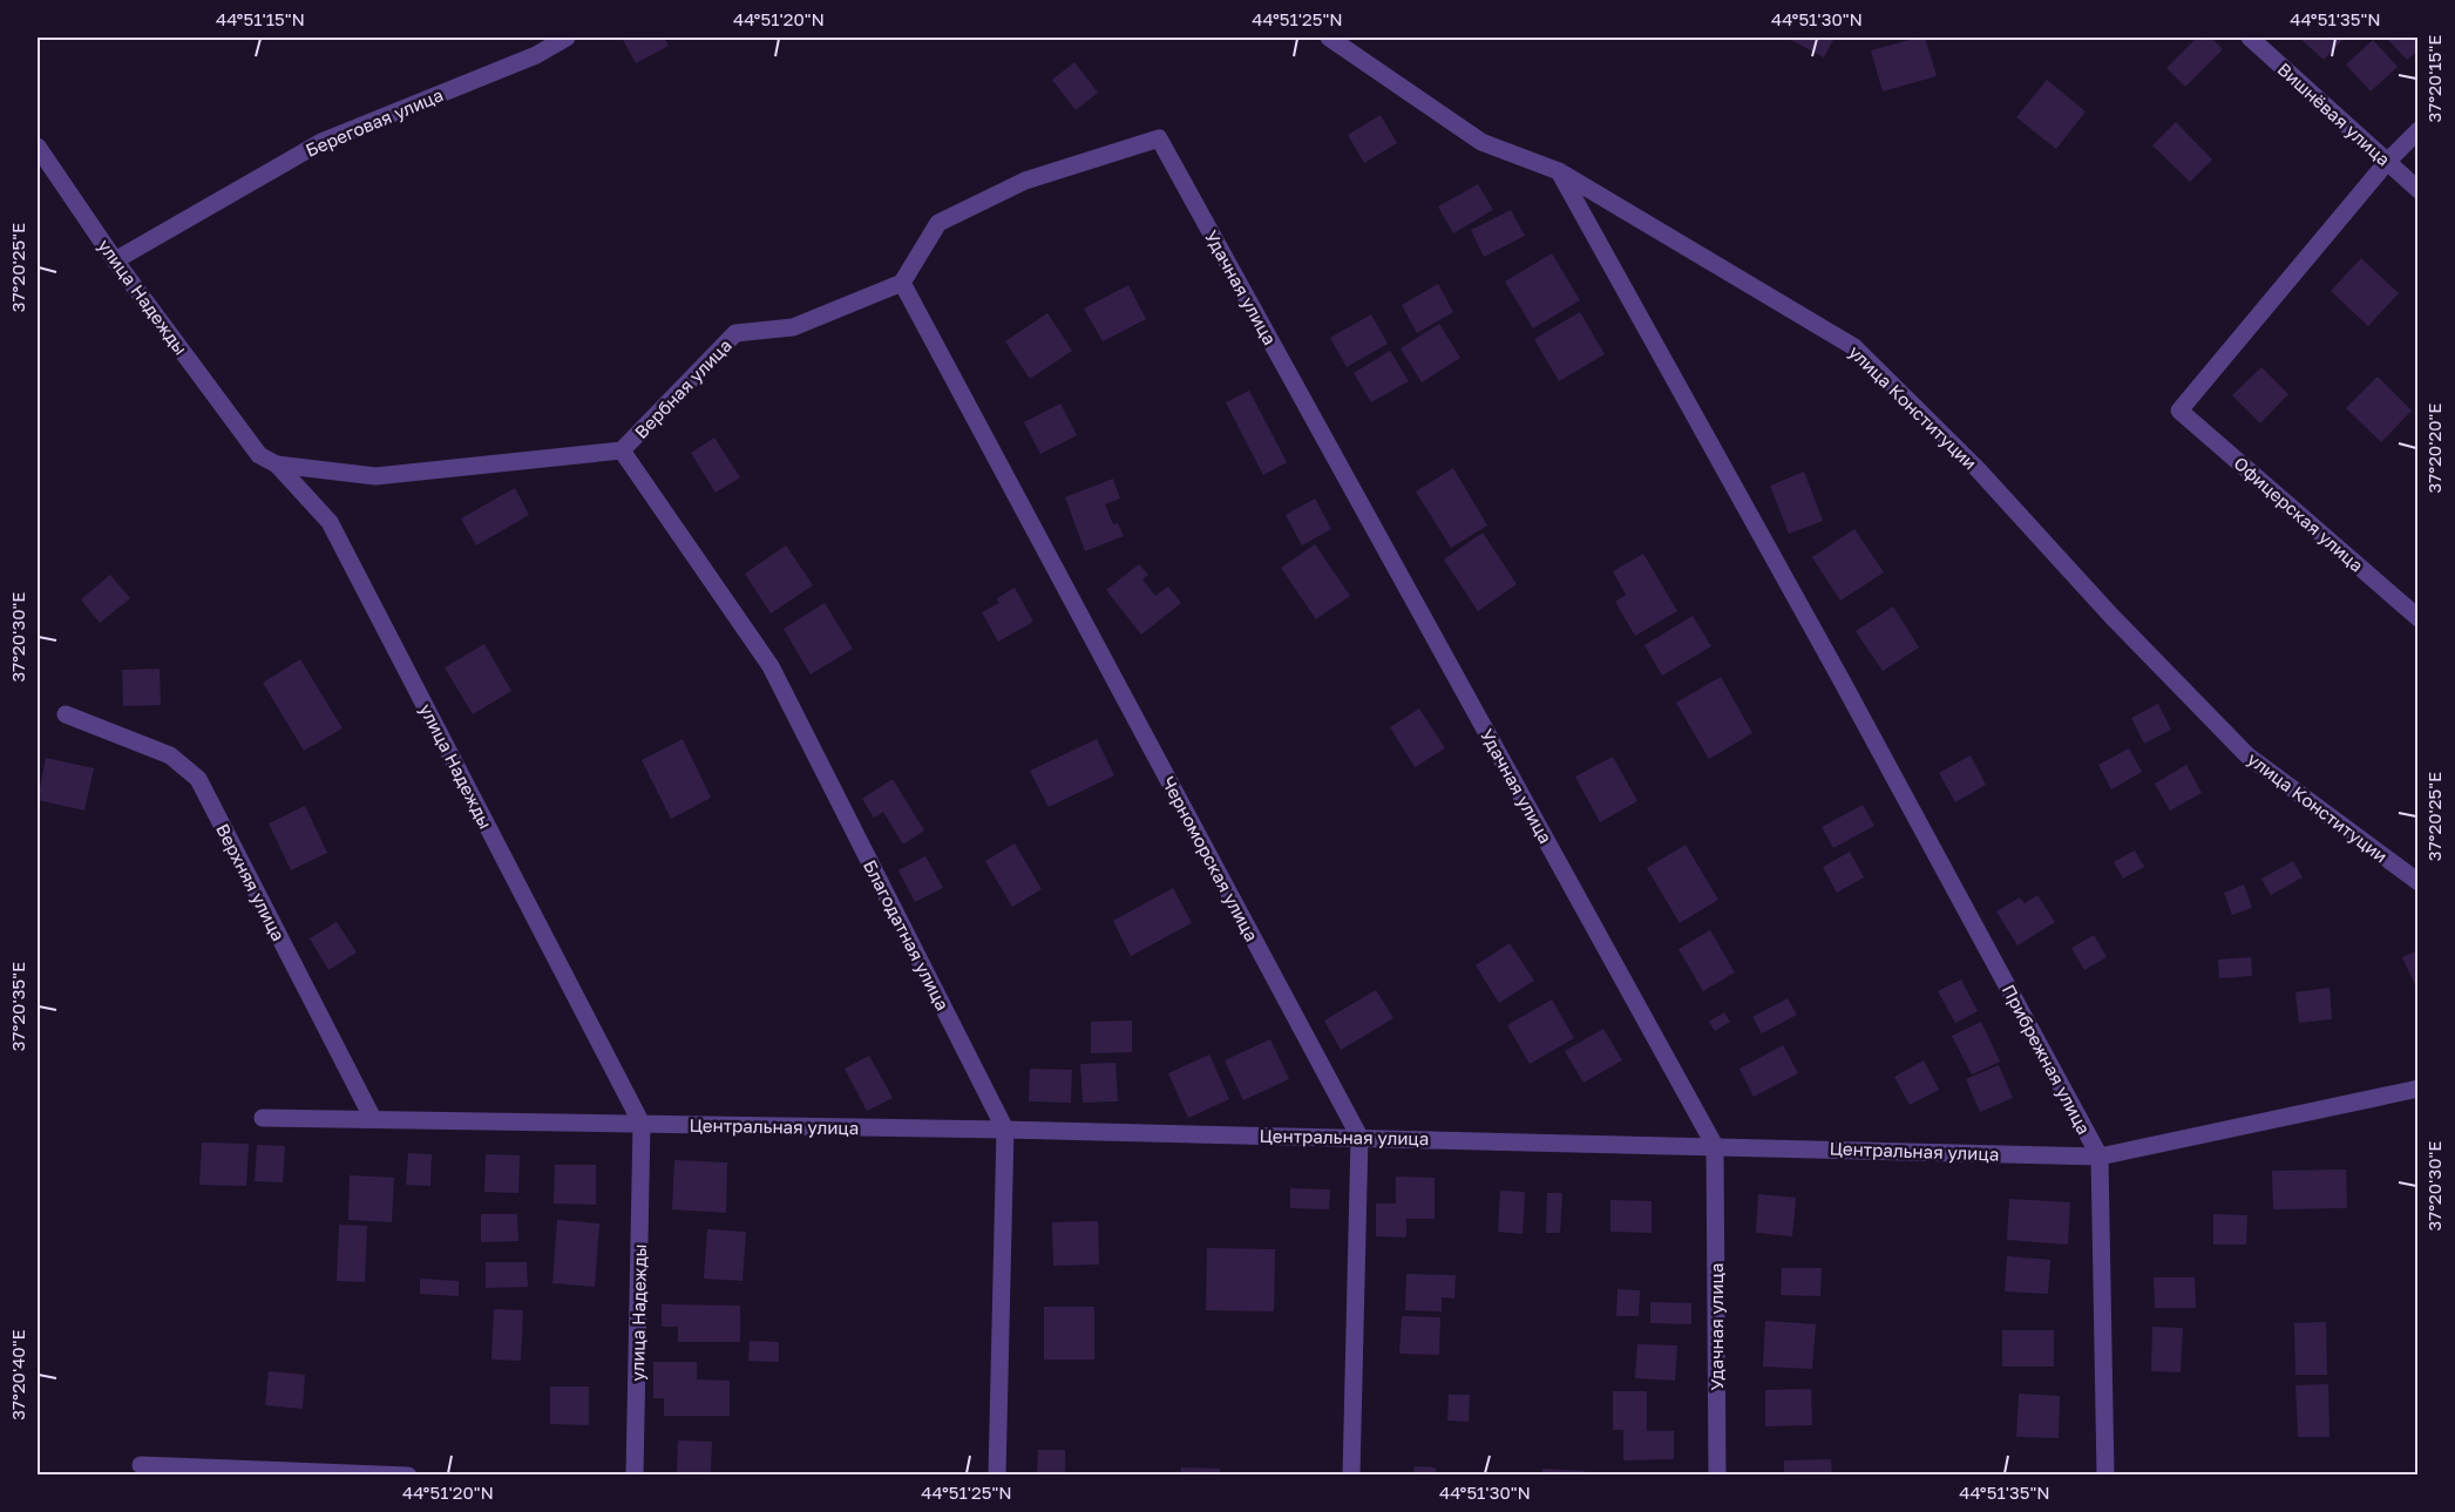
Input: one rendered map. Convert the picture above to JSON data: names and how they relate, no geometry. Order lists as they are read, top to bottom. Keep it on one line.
{"streets":{"street":["Вишнёвая улица","Береговая улица","Удачная улица","улица Надежды","Вербная улица","улица Конституции","Офицерская улица","Черноморская улица","Верхняя улица","Благодатная улица","Прибрежная улица","Центральная улица"]},"crossings":[["Вишнёвая улица","Офицерская улица"],["Береговая улица","улица Надежды"],["Удачная улица","Вербная улица"],["Удачная улица","Черноморская улица"],["Удачная улица","Центральная улица"],["улица Надежды","Вербная улица"],["улица Надежды","Центральная улица"],["Вербная улица","Черноморская улица"],["Вербная улица","Благодатная улица"],["улица Конституции","Прибрежная улица"],["Черноморская улица","Центральная улица"],["Верхняя улица","Центральная улица"],["Благодатная улица","Центральная улица"],["Прибрежная улица","Центральная улица"]],"coordinates":["44°51'15\"N","44°51'20\"N","44°51'25\"N","44°51'30\"N","44°51'35\"N","37°20'15\"E","37°20'25\"E","37°20'20\"E","37°20'30\"E","37°20'35\"E","37°20'40\"E"]}
